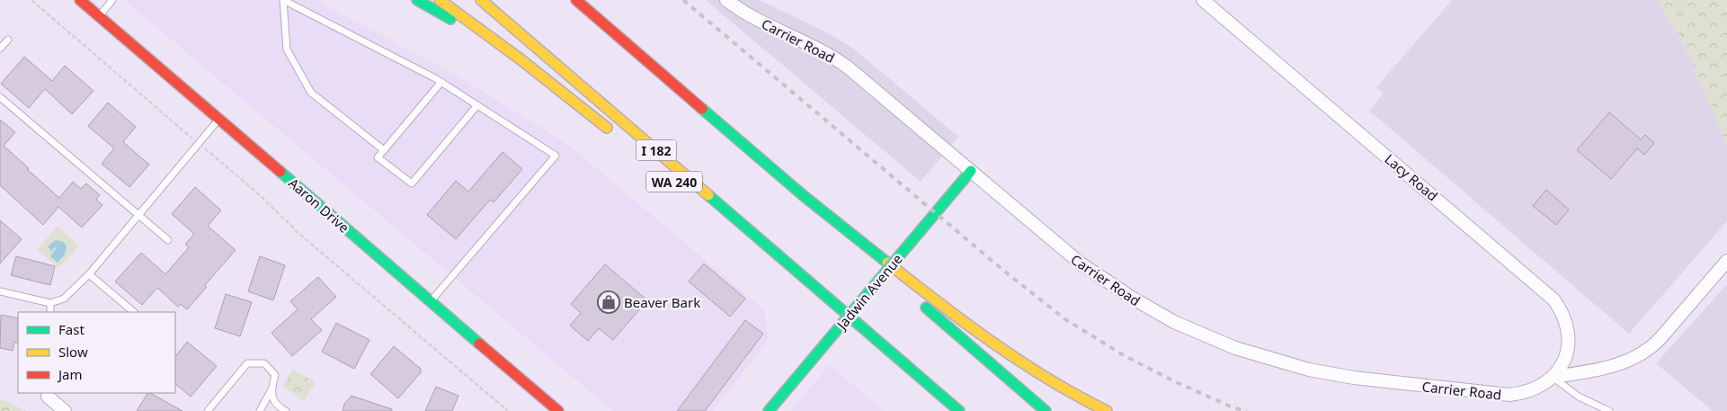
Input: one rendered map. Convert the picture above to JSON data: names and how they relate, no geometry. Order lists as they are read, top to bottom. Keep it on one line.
{"streets":{"main road":["I 182","Aaron Drive","Jadwin Avenue"],"street":["Carrier Road","Lacy Road"]},"crossings":[["Carrier Road","Lacy Road"],["Carrier Road","Jadwin Avenue"]],"places":{"shop":["Beaver Bark"]},"legend":["Fast","Slow","Jam"]}
